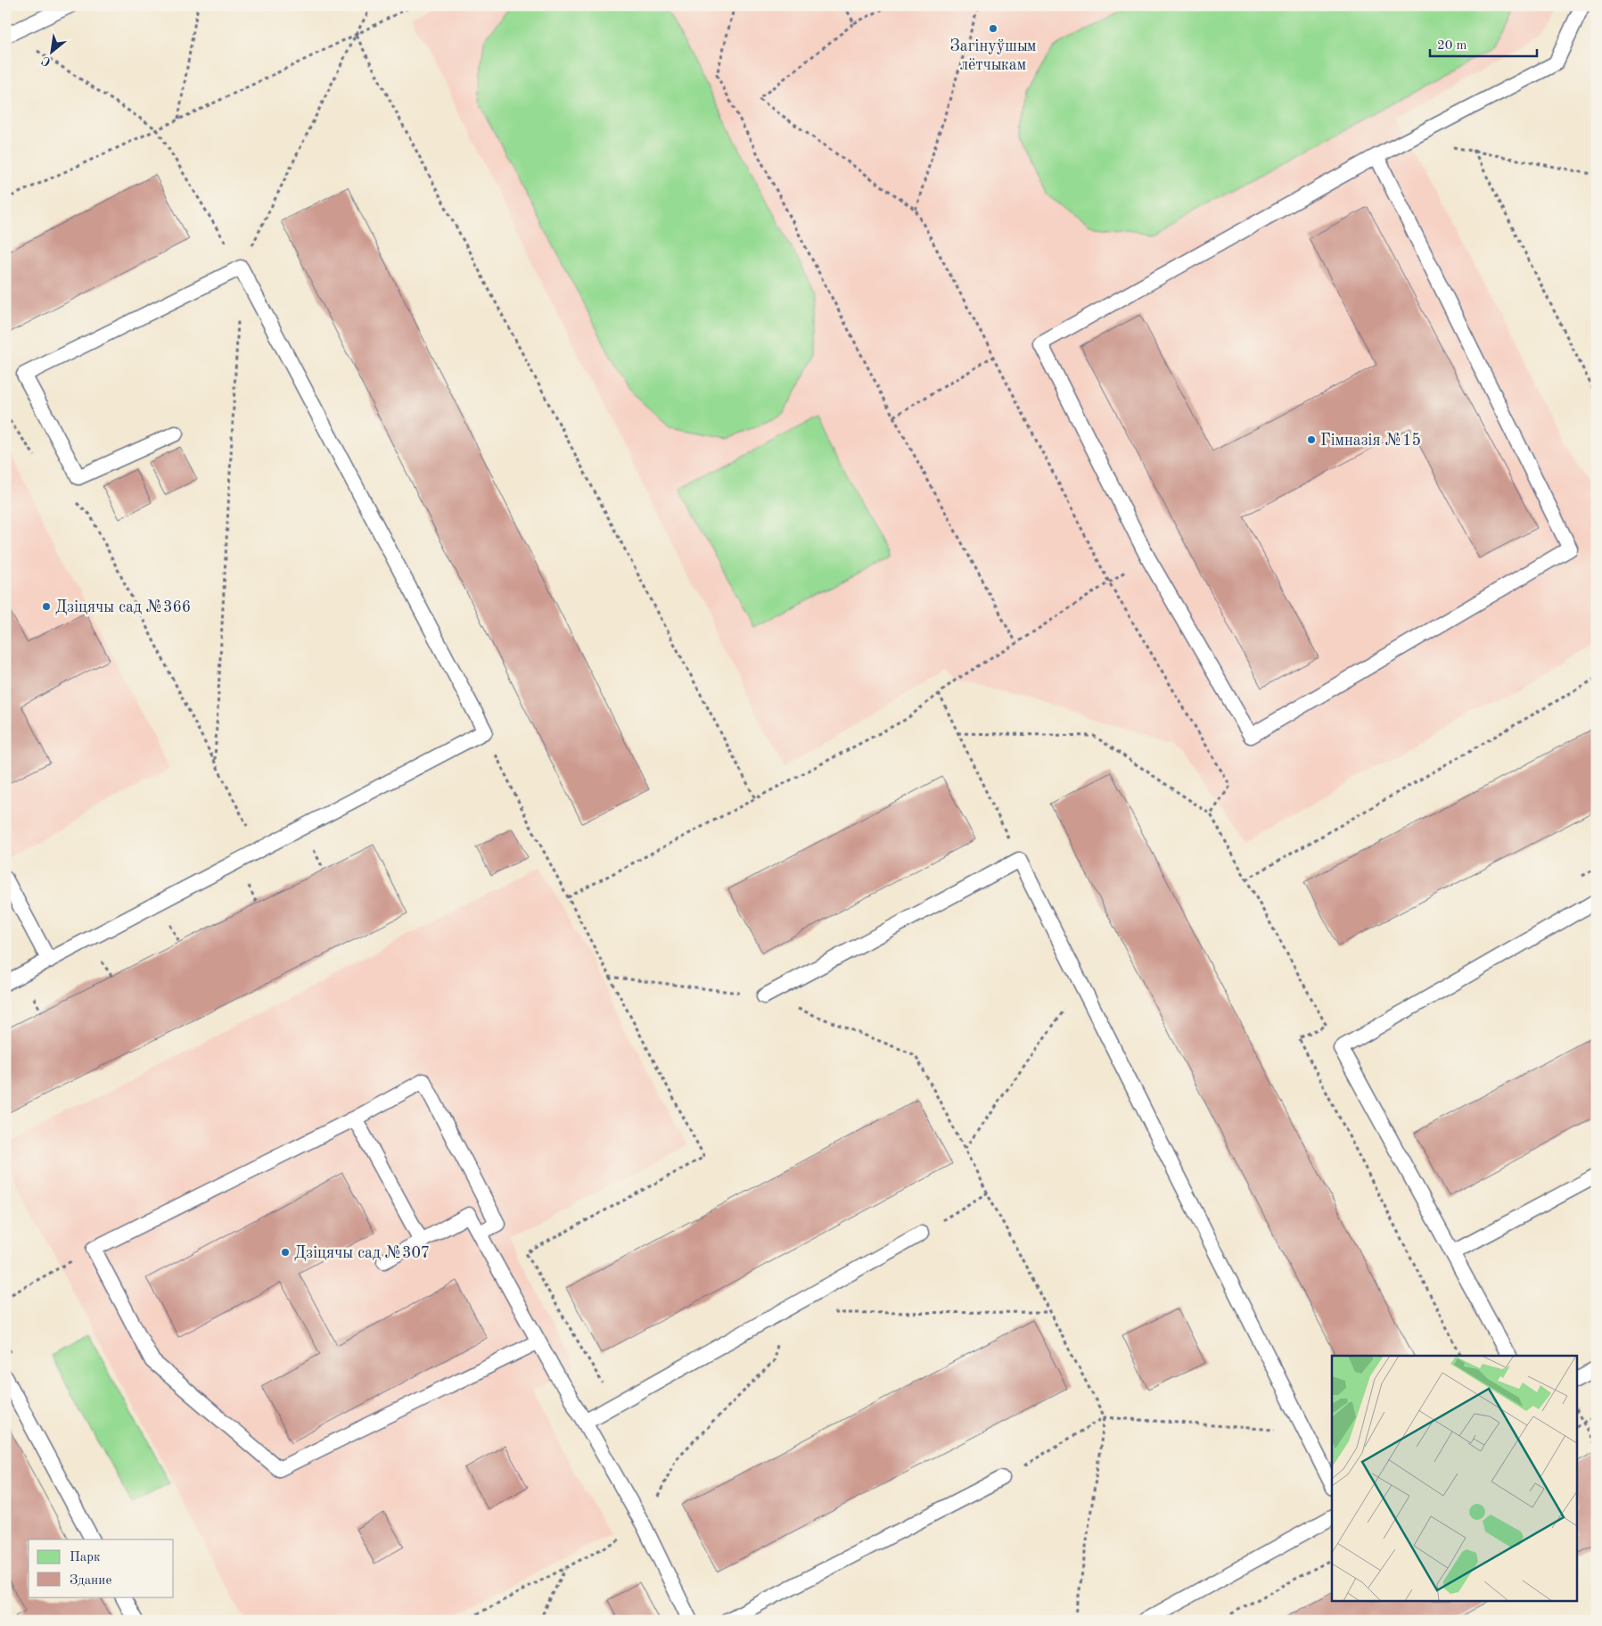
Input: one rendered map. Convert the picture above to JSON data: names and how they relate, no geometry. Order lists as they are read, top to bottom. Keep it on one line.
{"places":["Загінуўшым лётчыкам","Гімназія №15","Дзіцячы сад №366","Дзіцячы сад №307"],"legend":["Парк","Здание"],"scale_bar":"20 m","north":"bottom left"}
